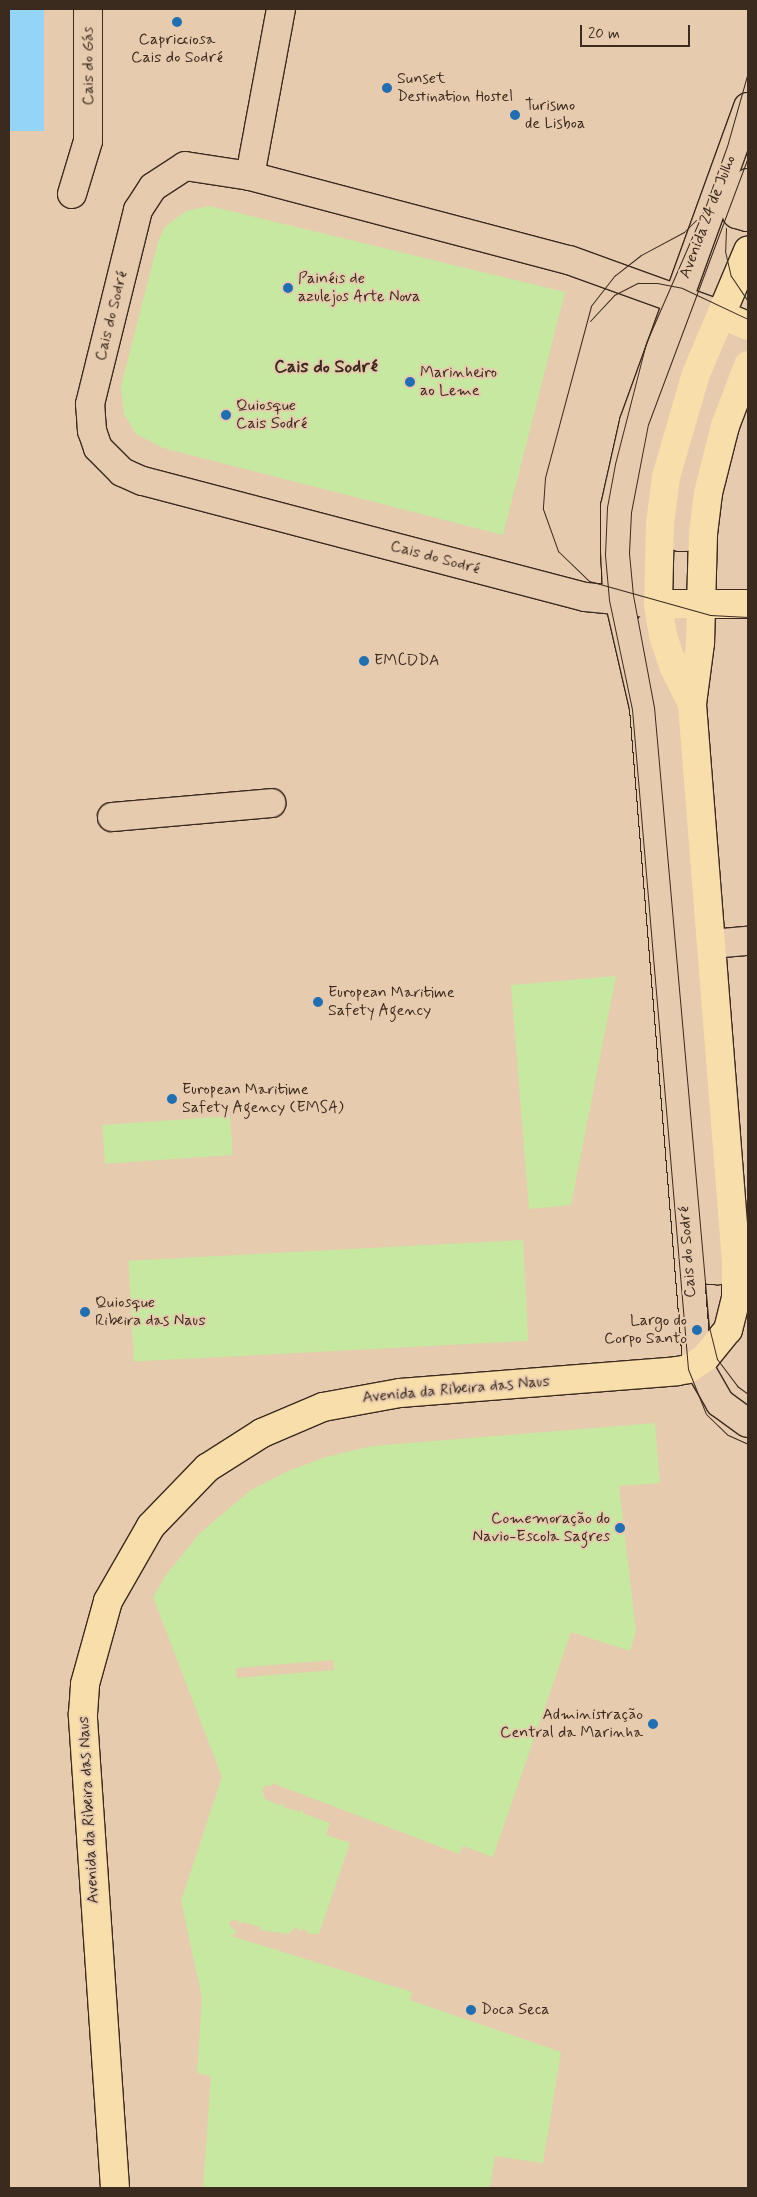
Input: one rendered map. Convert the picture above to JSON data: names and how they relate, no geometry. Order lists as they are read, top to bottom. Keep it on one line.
{"streets":{"main road":["Avenida da Ribeira das Naus"],"street":["Cais do Gás","Avenida 24 de Julho","Cais do Sodré"]},"crossings":[["Avenida 24 de Julho","Cais do Sodré"],["Cais do Sodré","Avenida da Ribeira das Naus"]],"districts":["Cais do Sodré"],"places":["Capricciosa Cais do Sodré","Sunset Destination Hostel","Turismo de Lisboa","Painéis de azulejos Arte Nova","Marinheiro ao Leme","Quiosque Cais Sodré","EMCDDA","European Maritime Safety Agency","European Maritime Safety Agency (EMSA)","Quiosque Ribeira das Naus","Largo do Corpo Santo","Comemoração do Navio-Escola Sagres","Administração Central da Marinha","Doca Seca"],"scale_bar":"20 m"}
